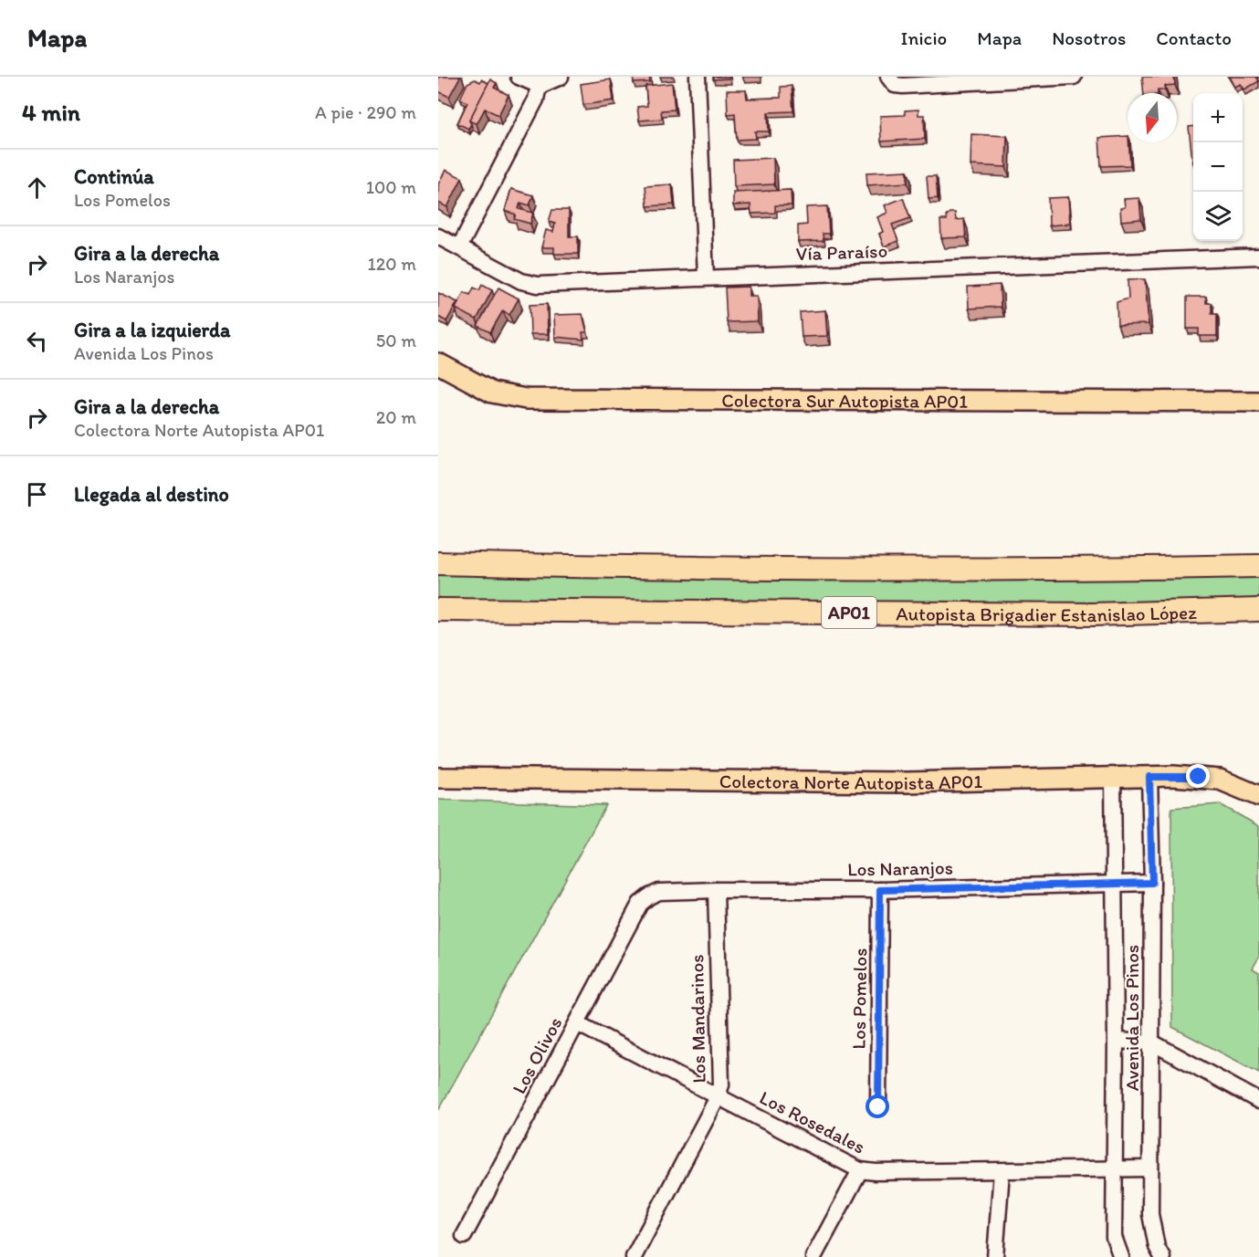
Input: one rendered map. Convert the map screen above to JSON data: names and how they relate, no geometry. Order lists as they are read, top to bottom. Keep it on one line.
{"streets":{"highway":["Autopista Brigadier Estanislao López","AP01"],"main road":["Colectora Sur Autopista AP01","Colectora Norte Autopista AP01"],"street":["Vía Paraíso","Los Naranjos","Los Pomelos","Avenida Los Pinos","Los Mandarinos","Los Olivos","Los Rosedales"]},"crossings":[["Colectora Norte Autopista AP01","Avenida Los Pinos"],["Los Naranjos","Los Pomelos"],["Los Naranjos","Avenida Los Pinos"],["Los Naranjos","Los Mandarinos"],["Los Naranjos","Los Olivos"],["Avenida Los Pinos","Los Rosedales"],["Los Mandarinos","Los Rosedales"],["Los Olivos","Los Rosedales"]],"north":"bottom","page":{"header":"Mapa","nav":["Inicio","Mapa","Nosotros","Contacto"],"heading":["4 min","A pie · 290 m"],"map_buttons":["+","−"],"list":[["Continúa","Los Pomelos","100 m"],["Gira a la derecha","Los Naranjos","120 m"],["Gira a la izquierda","Avenida Los Pinos","50 m"],["Gira a la derecha","Colectora Norte Autopista AP01","20 m"],"Llegada al destino"]}}
